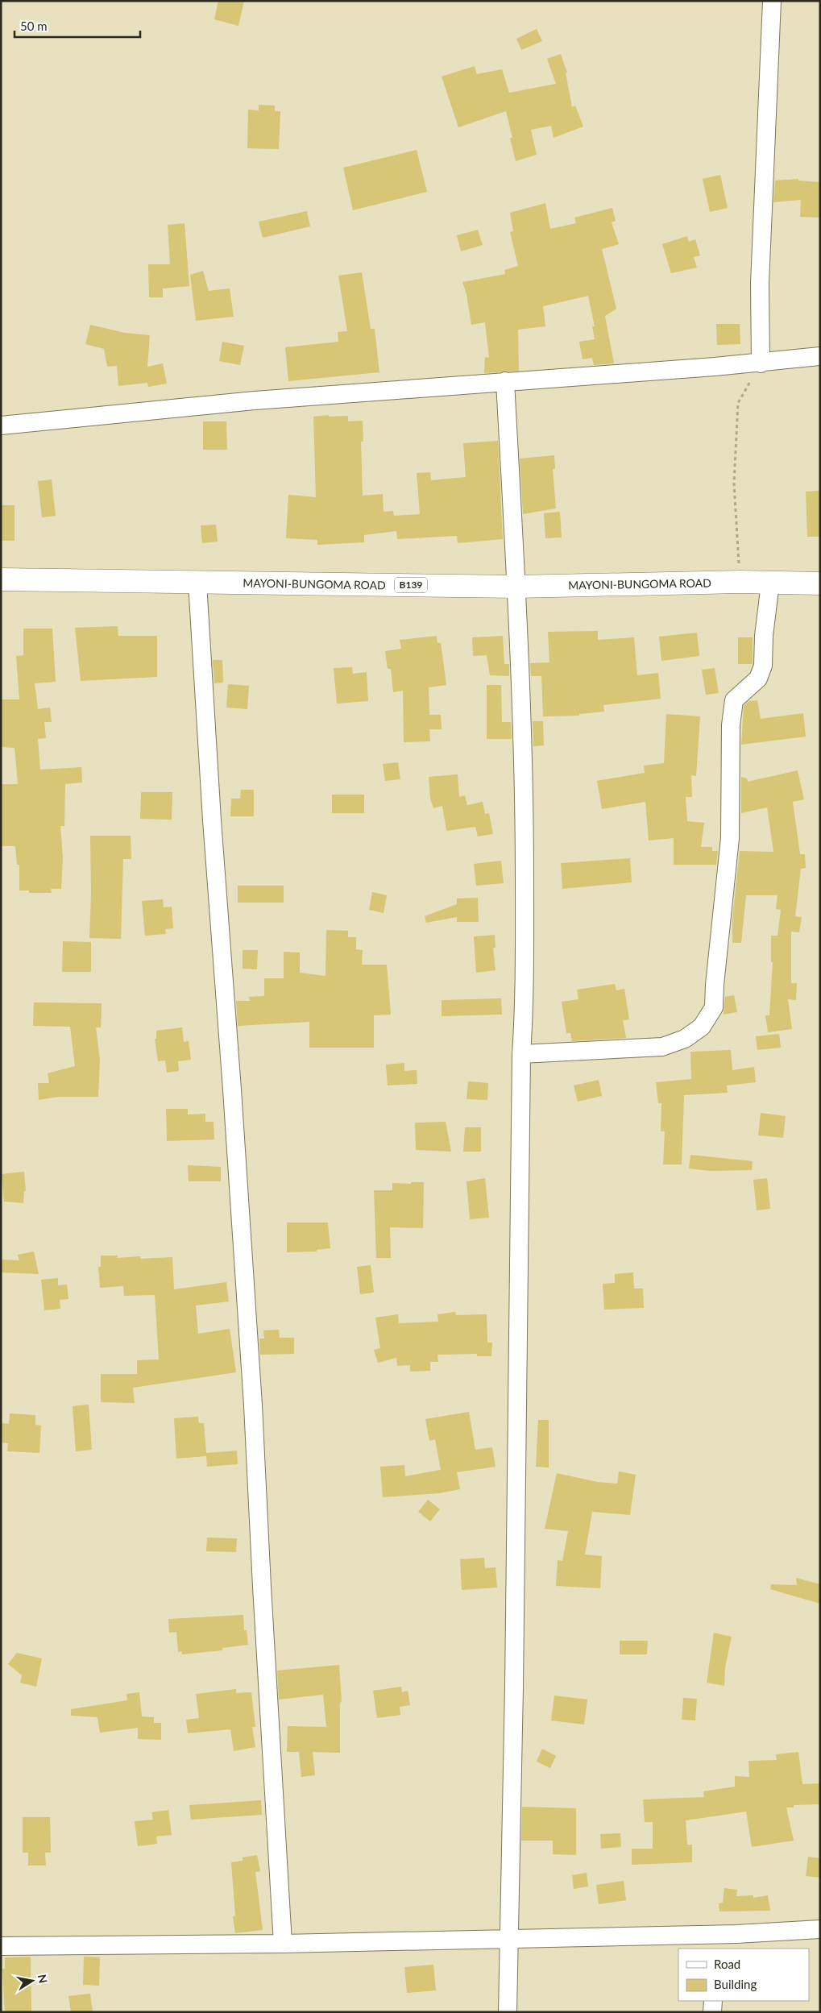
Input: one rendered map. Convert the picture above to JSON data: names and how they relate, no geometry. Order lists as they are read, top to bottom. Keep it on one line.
{"streets":{"main road":["MAYONI-BUNGOMA ROAD","B139"]},"legend":["Road","Building"],"scale_bar":"50 m","north":"right"}
